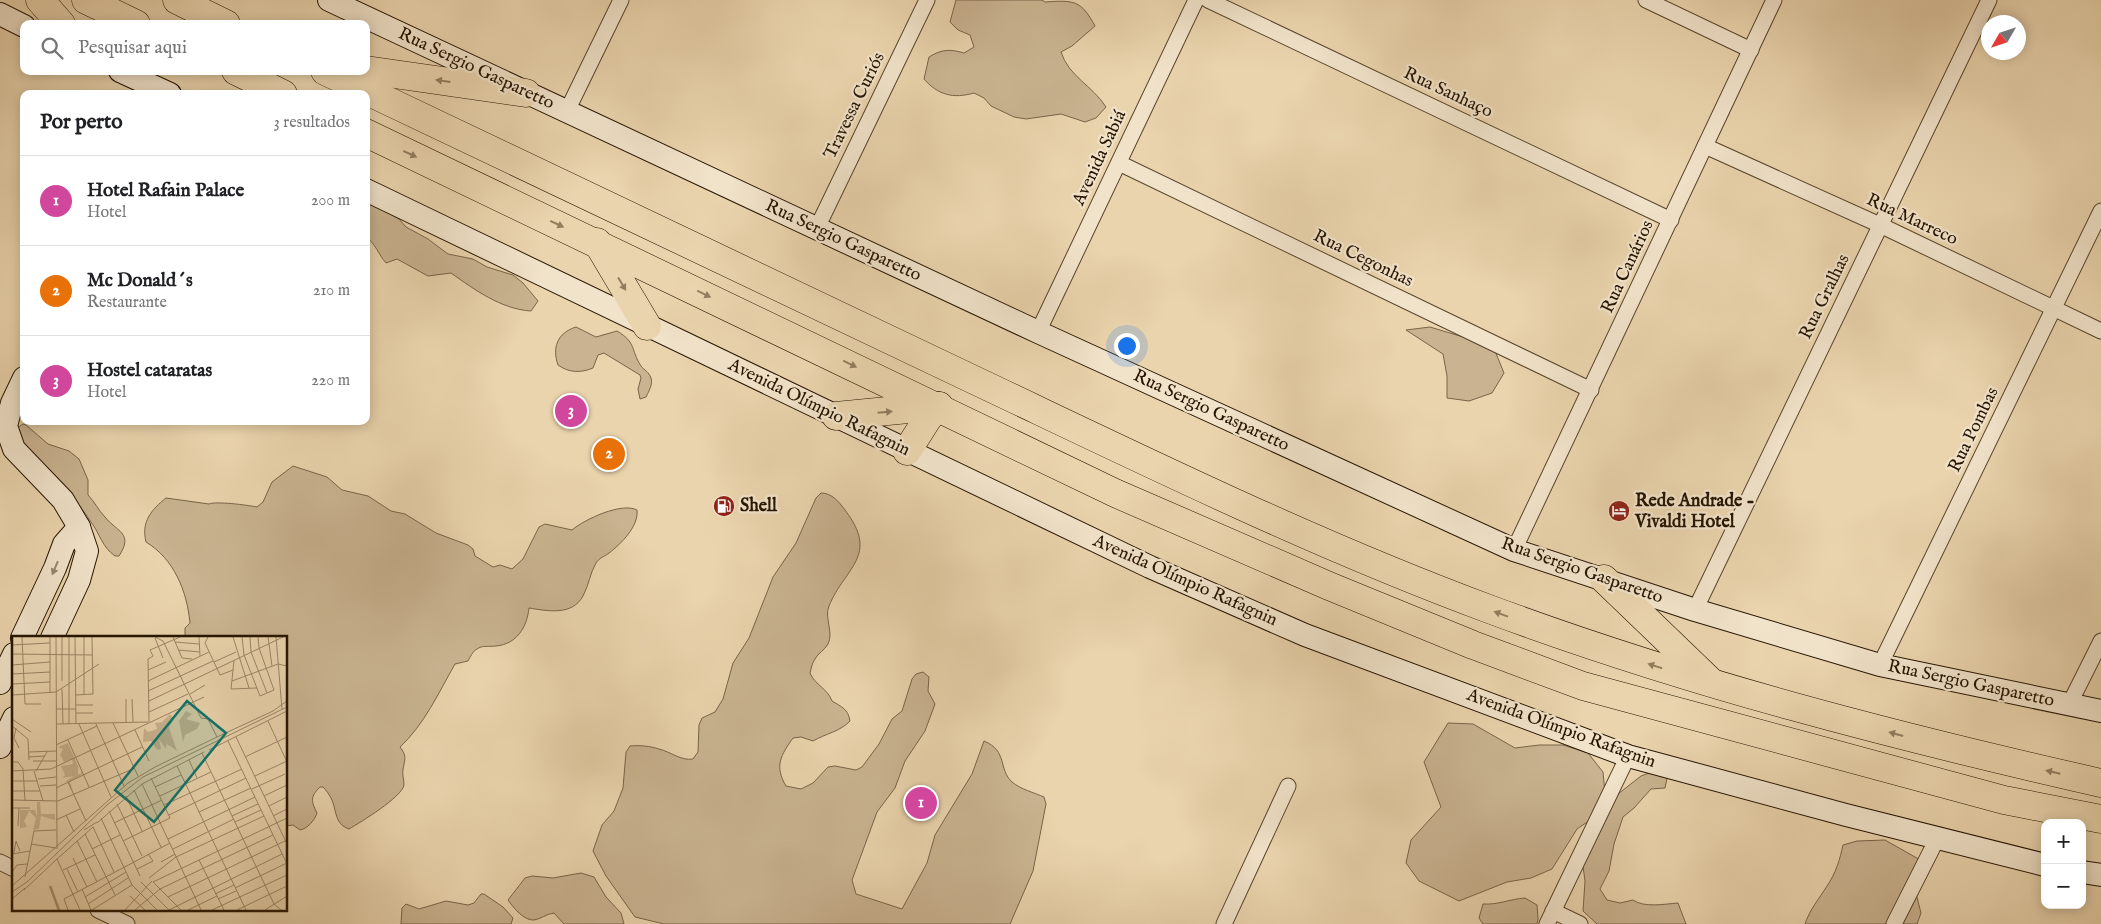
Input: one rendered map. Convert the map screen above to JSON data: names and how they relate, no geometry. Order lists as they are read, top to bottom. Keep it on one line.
{"streets":{"street":["Rua Sergio Gasparetto","Rua Sanhaço","Travessa Curiós","Avenida Sabiá","Rua Marreco","Rua Cegonhas","Rua Canários","Rua Gralhas","Avenida Olímpio Rafagnin","Rua Pombas"]},"crossings":[["Rua Sergio Gasparetto","Travessa Curiós"],["Rua Sergio Gasparetto","Avenida Sabiá"],["Rua Sergio Gasparetto","Rua Canários"],["Rua Sergio Gasparetto","Rua Gralhas"],["Rua Sergio Gasparetto","Rua Pombas"],["Rua Sanhaço","Rua Canários"],["Avenida Sabiá","Rua Cegonhas"],["Rua Marreco","Rua Canários"],["Rua Marreco","Rua Gralhas"],["Rua Marreco","Rua Pombas"],["Rua Cegonhas","Rua Canários"]],"places":{"fuel station":["Shell"],"hotel":["Rede Andrade - Vivaldi Hotel"]},"north":"bottom left","page":{"search":"Pesquisar aqui","heading":["Por perto","3 resultados"],"list":[{"mark":"1","name":"Hotel Rafain Palace","note":"Hotel","value":"200 m"},{"mark":"2","name":"Mc Donald´s","note":"Restaurante","value":"210 m"},{"mark":"3","name":"Hostel cataratas","note":"Hotel","value":"220 m"}],"pins":["3","2","1"],"map_buttons":["+","−"]}}
